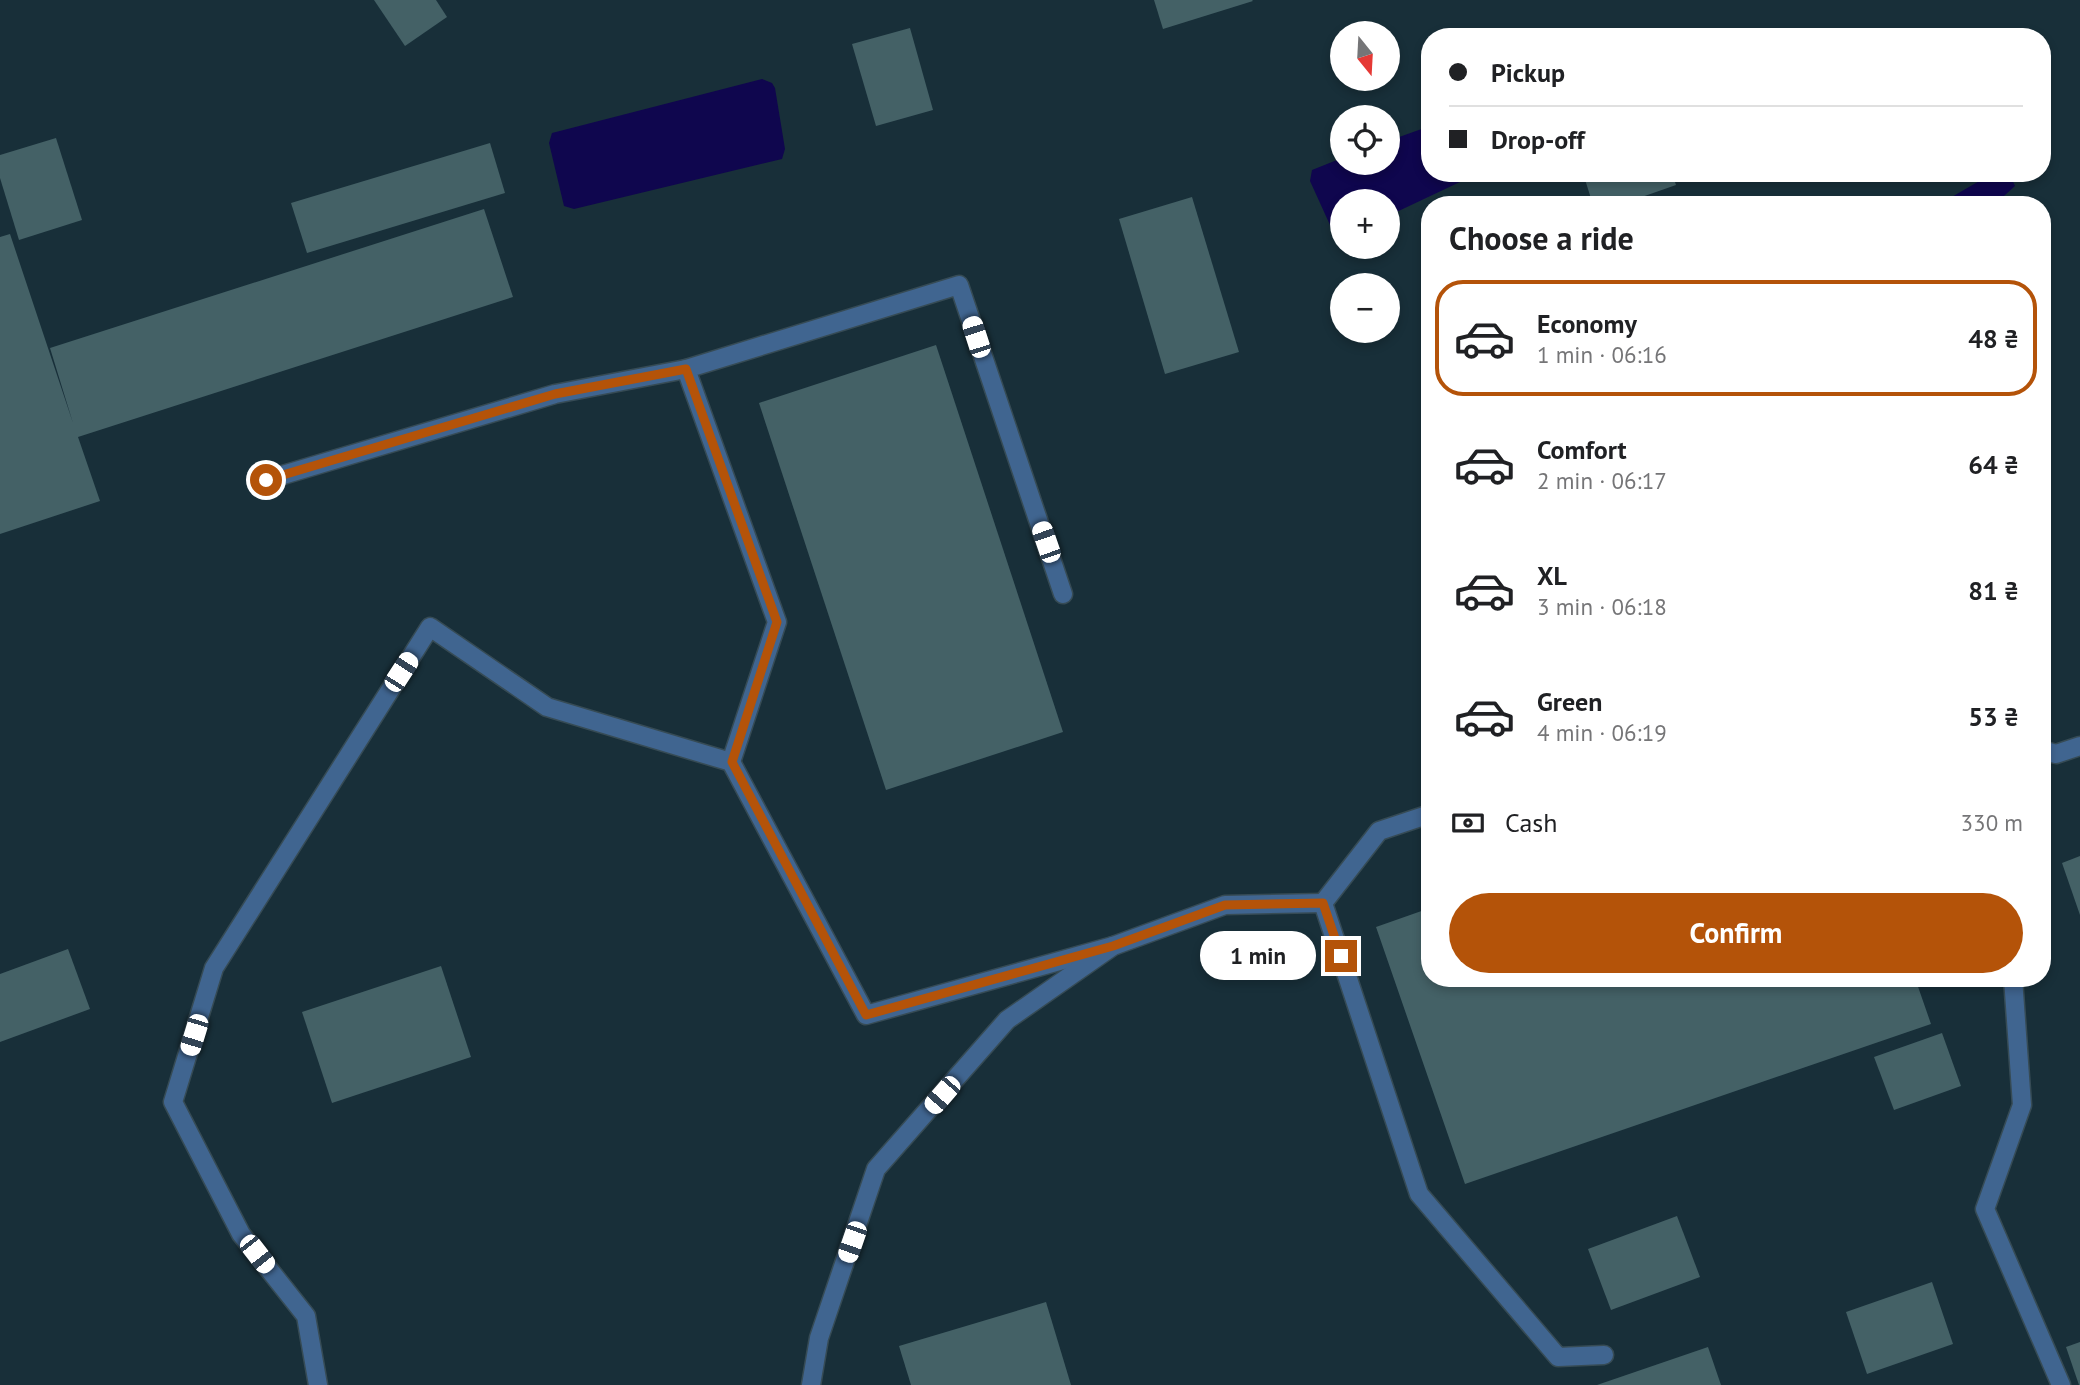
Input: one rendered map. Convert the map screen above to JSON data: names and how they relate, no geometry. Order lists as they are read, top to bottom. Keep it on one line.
{"north":"bottom","page":{"map_buttons":["+","−"],"banner":["Pickup","Drop-off"],"heading":"Choose a ride","list":[{"name":"Economy","note":"1 min · 06:16","value":"48 ₴"},{"name":"Comfort","note":"2 min · 06:17","value":"64 ₴"},{"name":"XL","note":"3 min · 06:18","value":"81 ₴"},{"name":"Green","note":"4 min · 06:19","value":"53 ₴"}],"pay":["Cash","330 m"],"buttons":"Confirm","bubble":"1 min"}}
